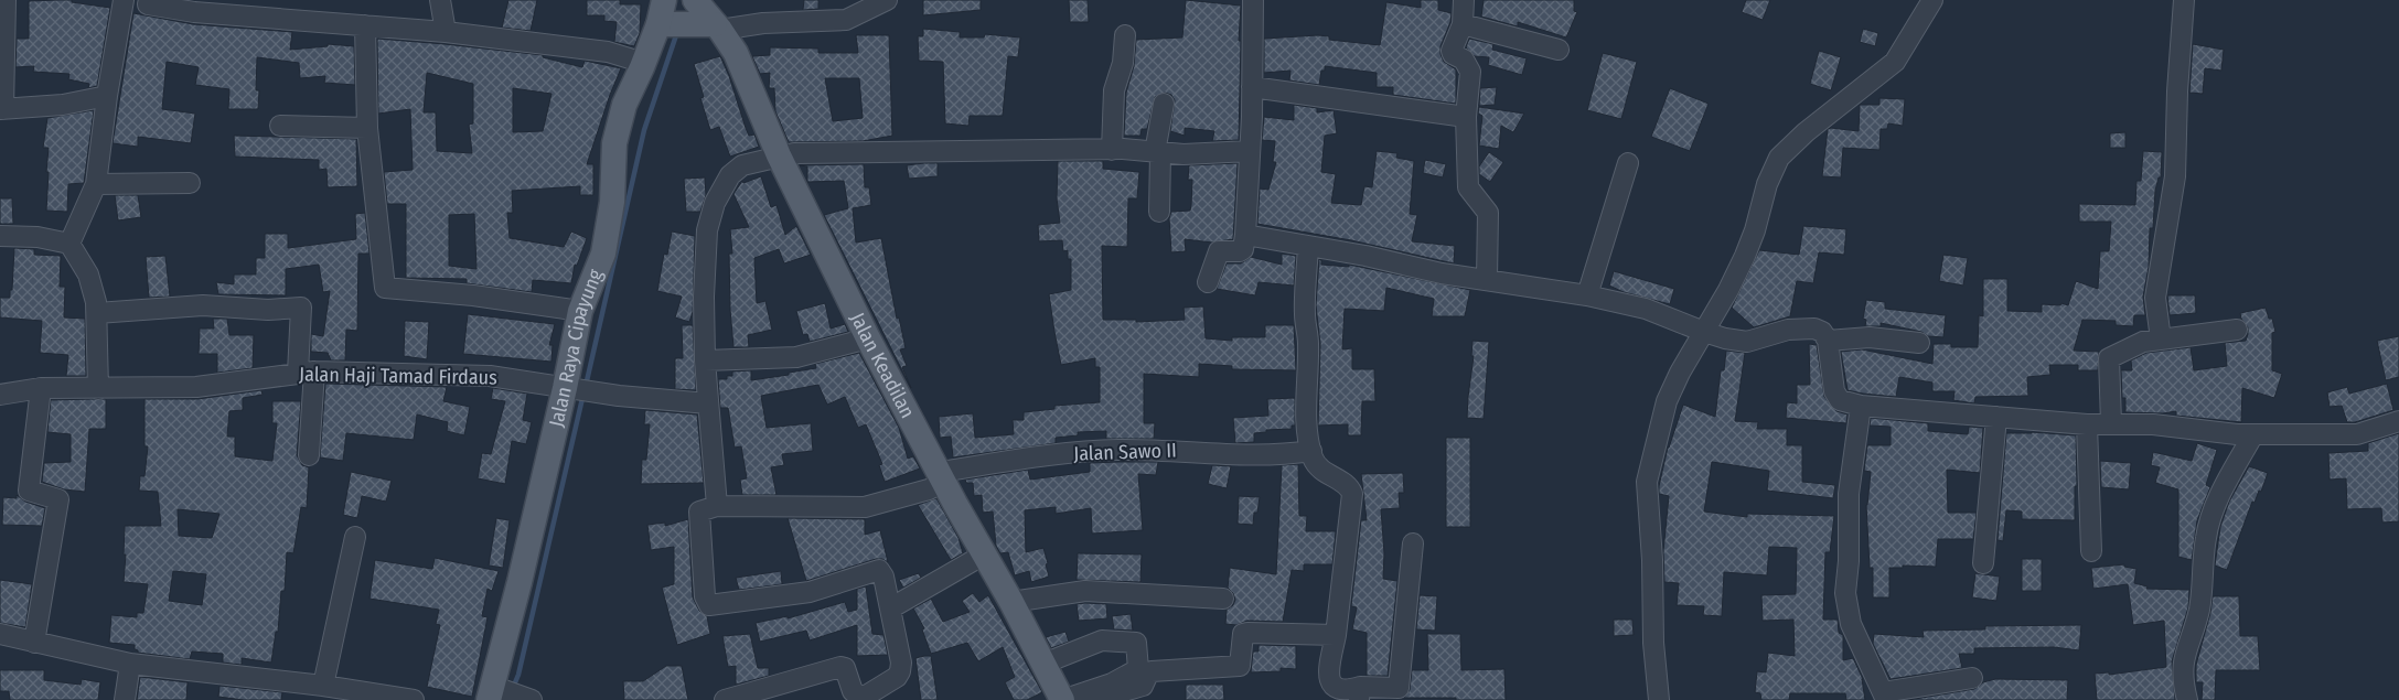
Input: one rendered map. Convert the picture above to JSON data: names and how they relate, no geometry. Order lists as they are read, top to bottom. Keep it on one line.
{"streets":{"main road":["Jalan Raya Cipayung","Jalan Keadilan"],"street":["Jalan Haji Tamad Firdaus","Jalan Sawo II"]},"crossings":[["Jalan Raya Cipayung","Jalan Haji Tamad Firdaus"],["Jalan Keadilan","Jalan Sawo II"]]}
